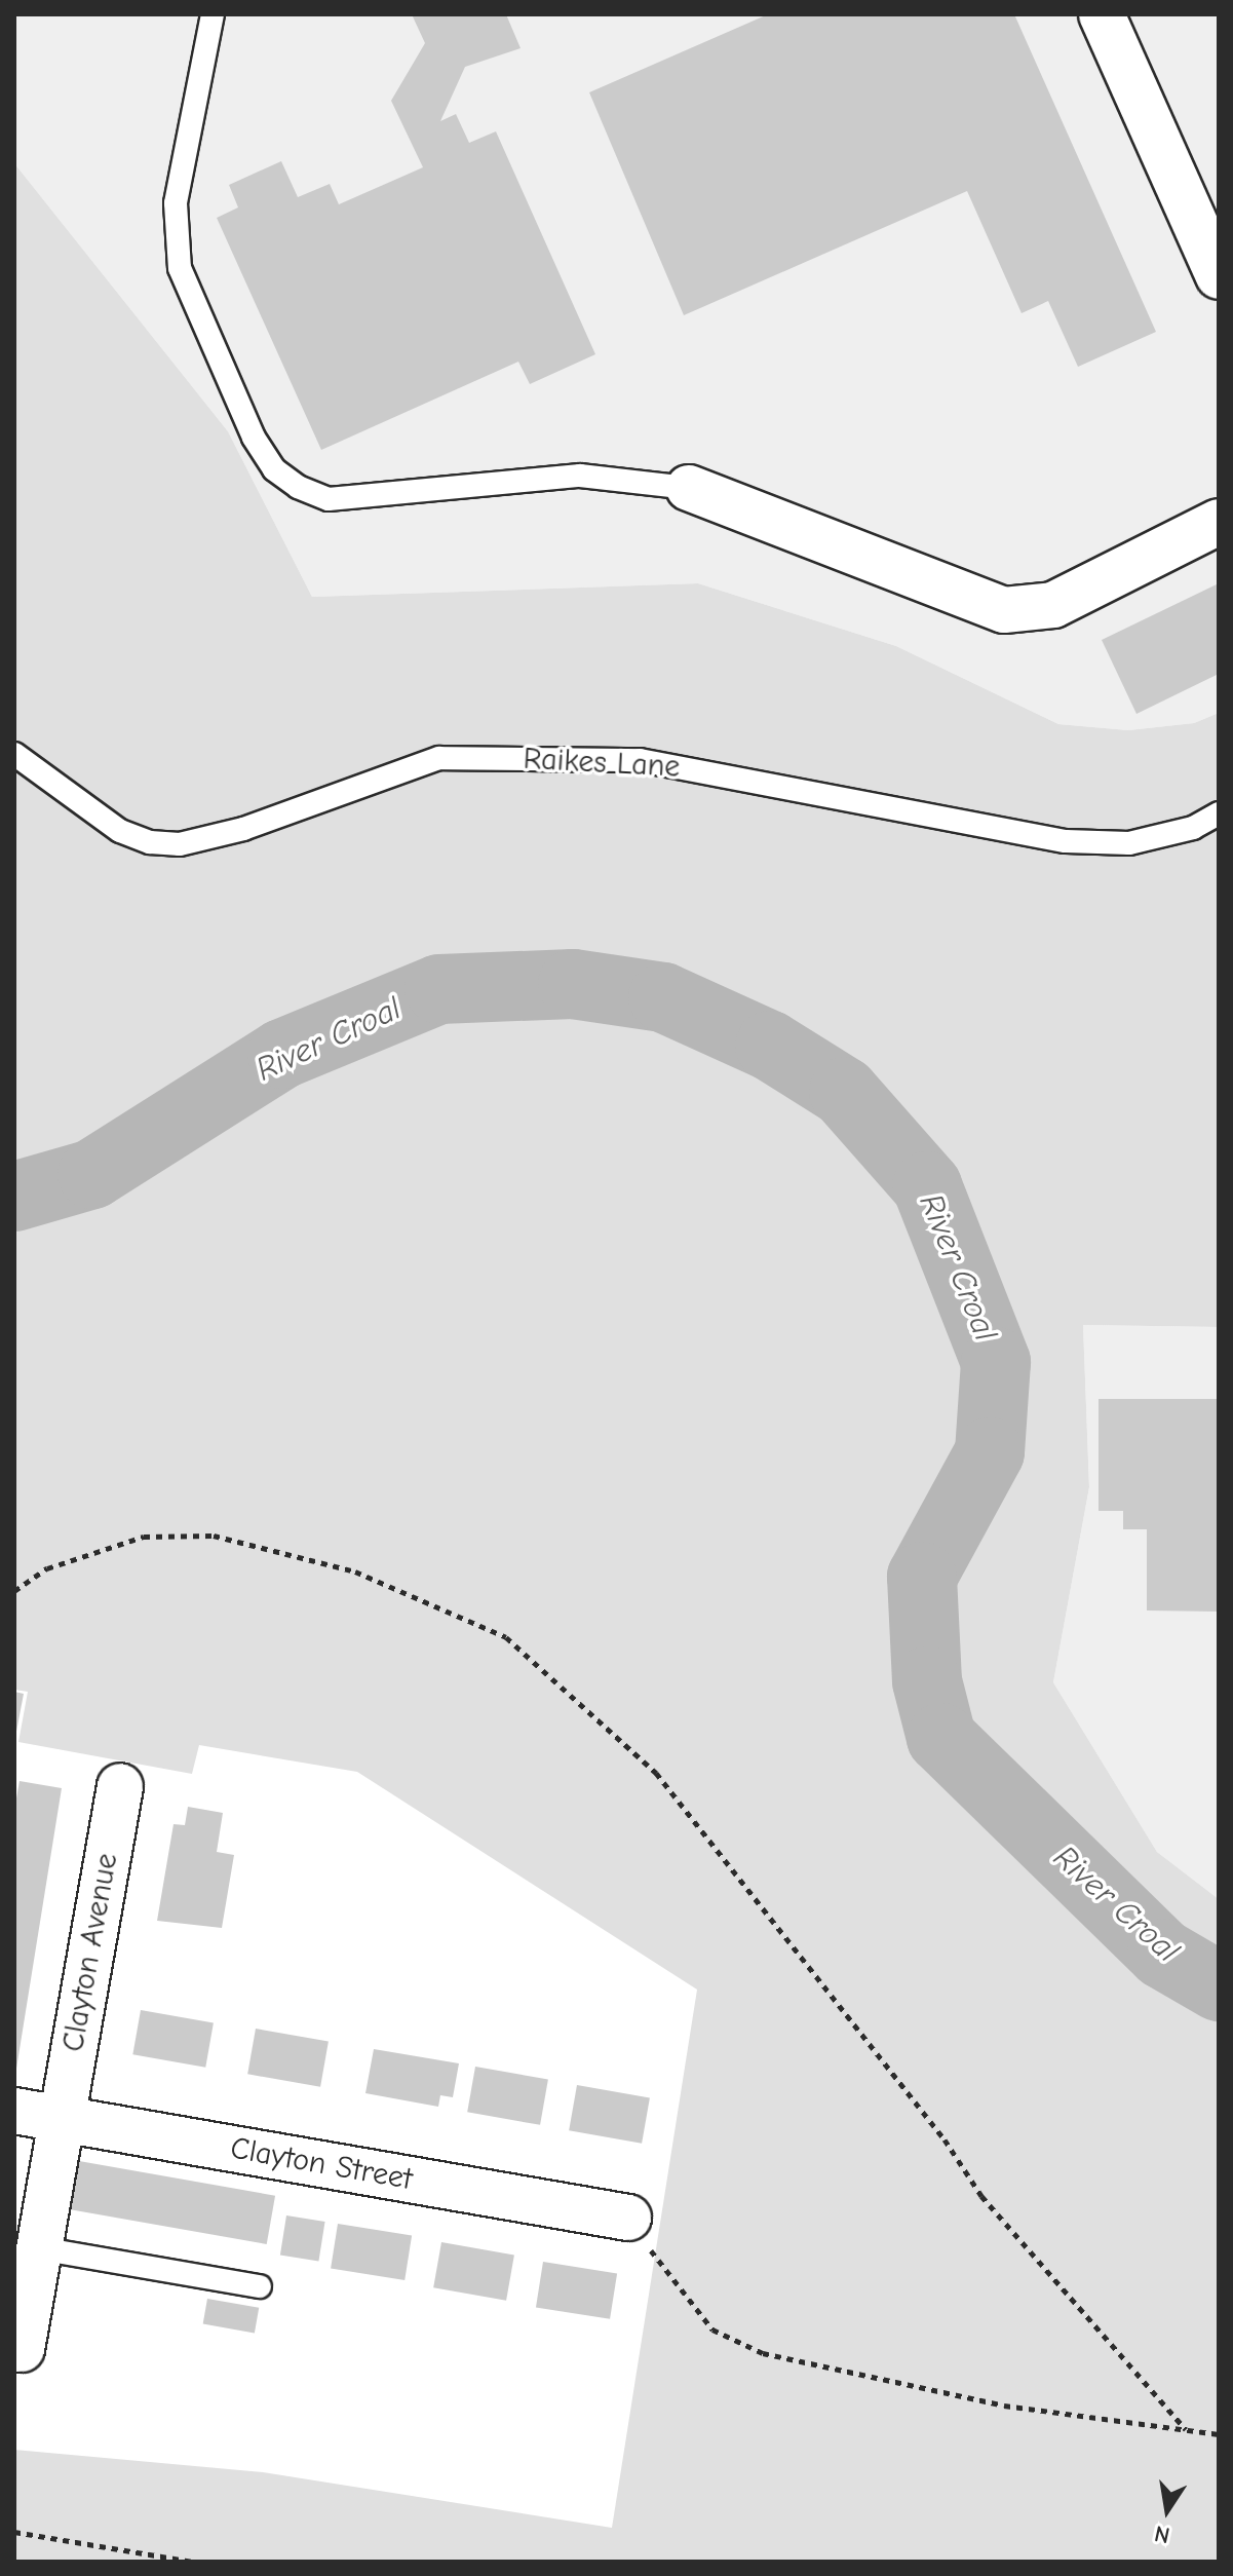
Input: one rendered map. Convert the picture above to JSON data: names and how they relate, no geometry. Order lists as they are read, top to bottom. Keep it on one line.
{"streets":{"street":["Clayton Avenue","Clayton Street"],"lane":["Raikes Lane"]},"crossings":[["Clayton Avenue","Clayton Street"]],"water":["River Croal"],"north":"bottom"}
